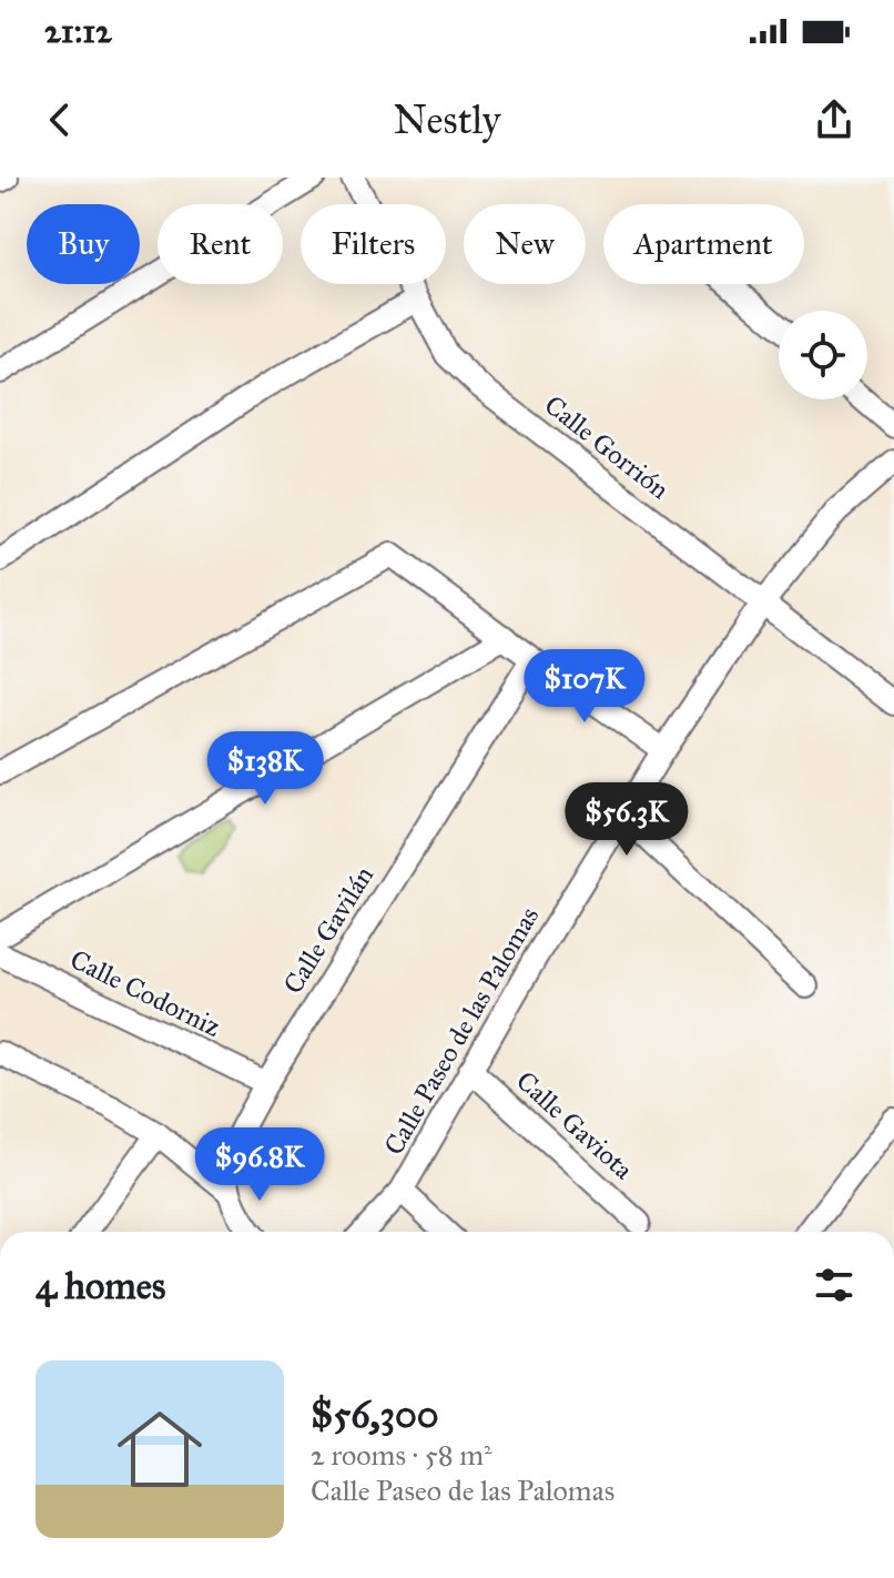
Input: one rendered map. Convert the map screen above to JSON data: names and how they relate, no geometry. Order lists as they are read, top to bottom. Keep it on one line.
{"streets":{"street":["Calle Gorrión","Calle Gavilán","Calle Codorniz","Calle Paseo de las Palomas","Calle Gaviota"]},"crossings":[["Calle Gorrión","Calle Paseo de las Palomas"],["Calle Gavilán","Calle Codorniz"],["Calle Paseo de las Palomas","Calle Gaviota"]],"page":{"status":"21:12","header":"Nestly","chip":["Buy","Rent","Filters","New","Apartment"],"price":["$107K","$138K","$56.3K","$96.8K"],"heading":"4 homes","list":[{"name":"$56,300","note":"2 rooms · 58 m² · Calle Paseo de las Palomas"}]}}
